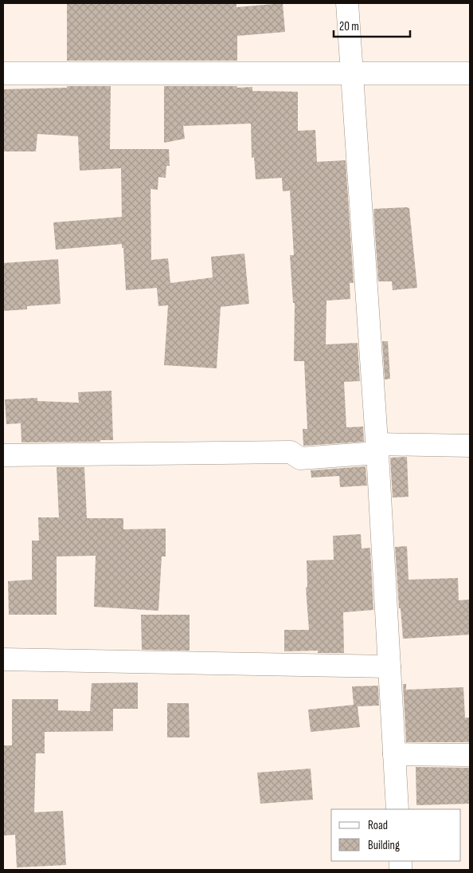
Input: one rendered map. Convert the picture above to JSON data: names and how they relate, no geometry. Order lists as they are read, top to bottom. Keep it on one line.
{"legend":["Road","Building"],"scale_bar":"20 m"}
